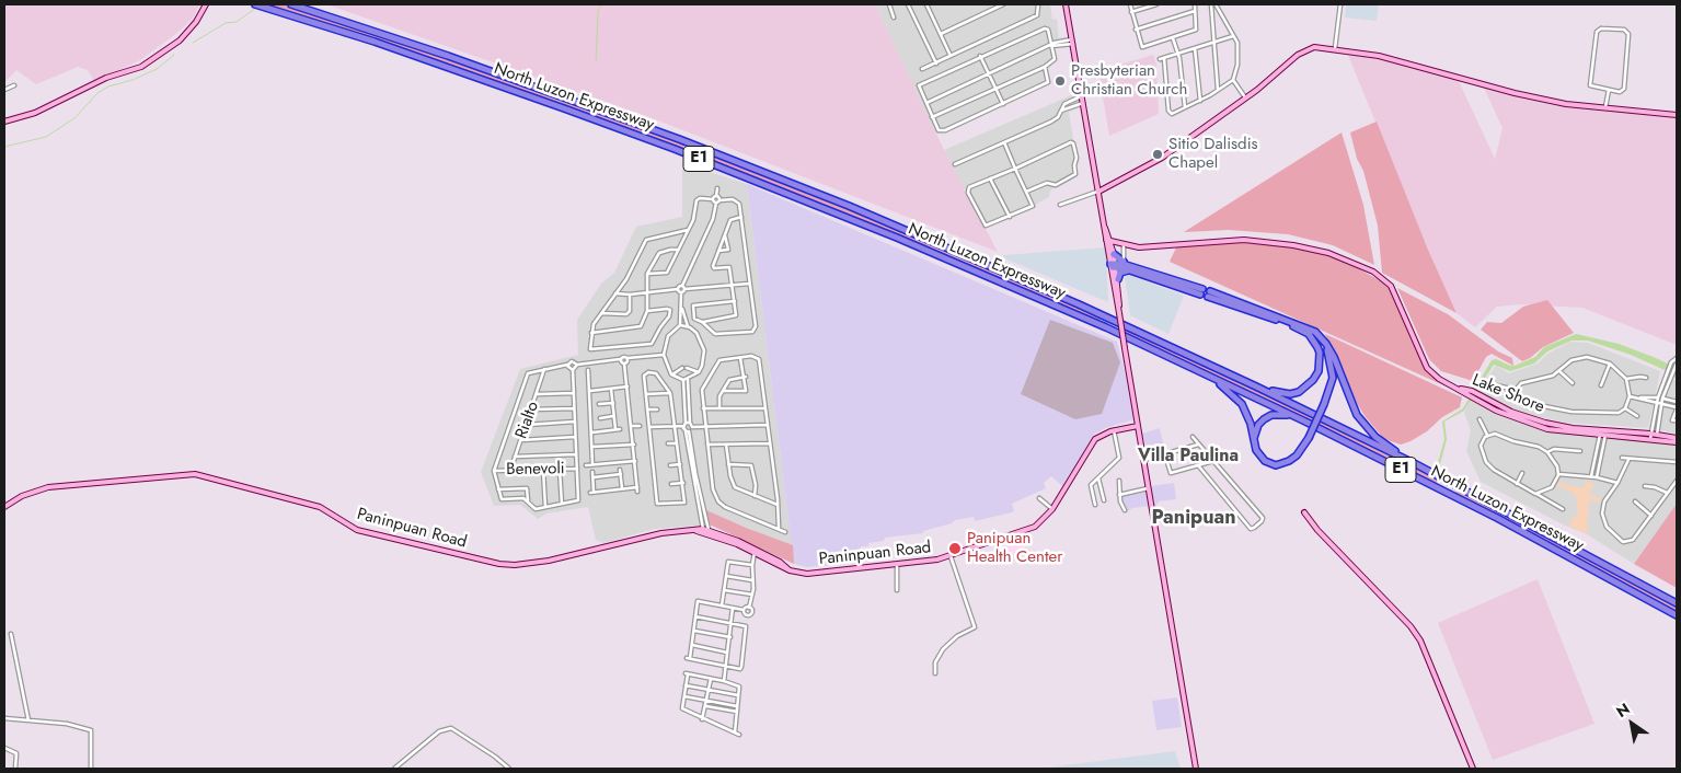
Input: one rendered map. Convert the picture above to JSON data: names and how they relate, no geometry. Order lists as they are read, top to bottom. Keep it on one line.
{"streets":{"highway":["North Luzon Expressway","E1"],"main road":["Lake Shore","Paninpuan Road"],"street":["Rialto","Benevoli"]},"crossings":[["Rialto","Benevoli"]],"districts":["Villa Paulina","Panipuan"],"places":["Presbyterian Christian Church","Sitio Dalisdis Chapel","Panipuan Health Center"],"north":"top left"}
